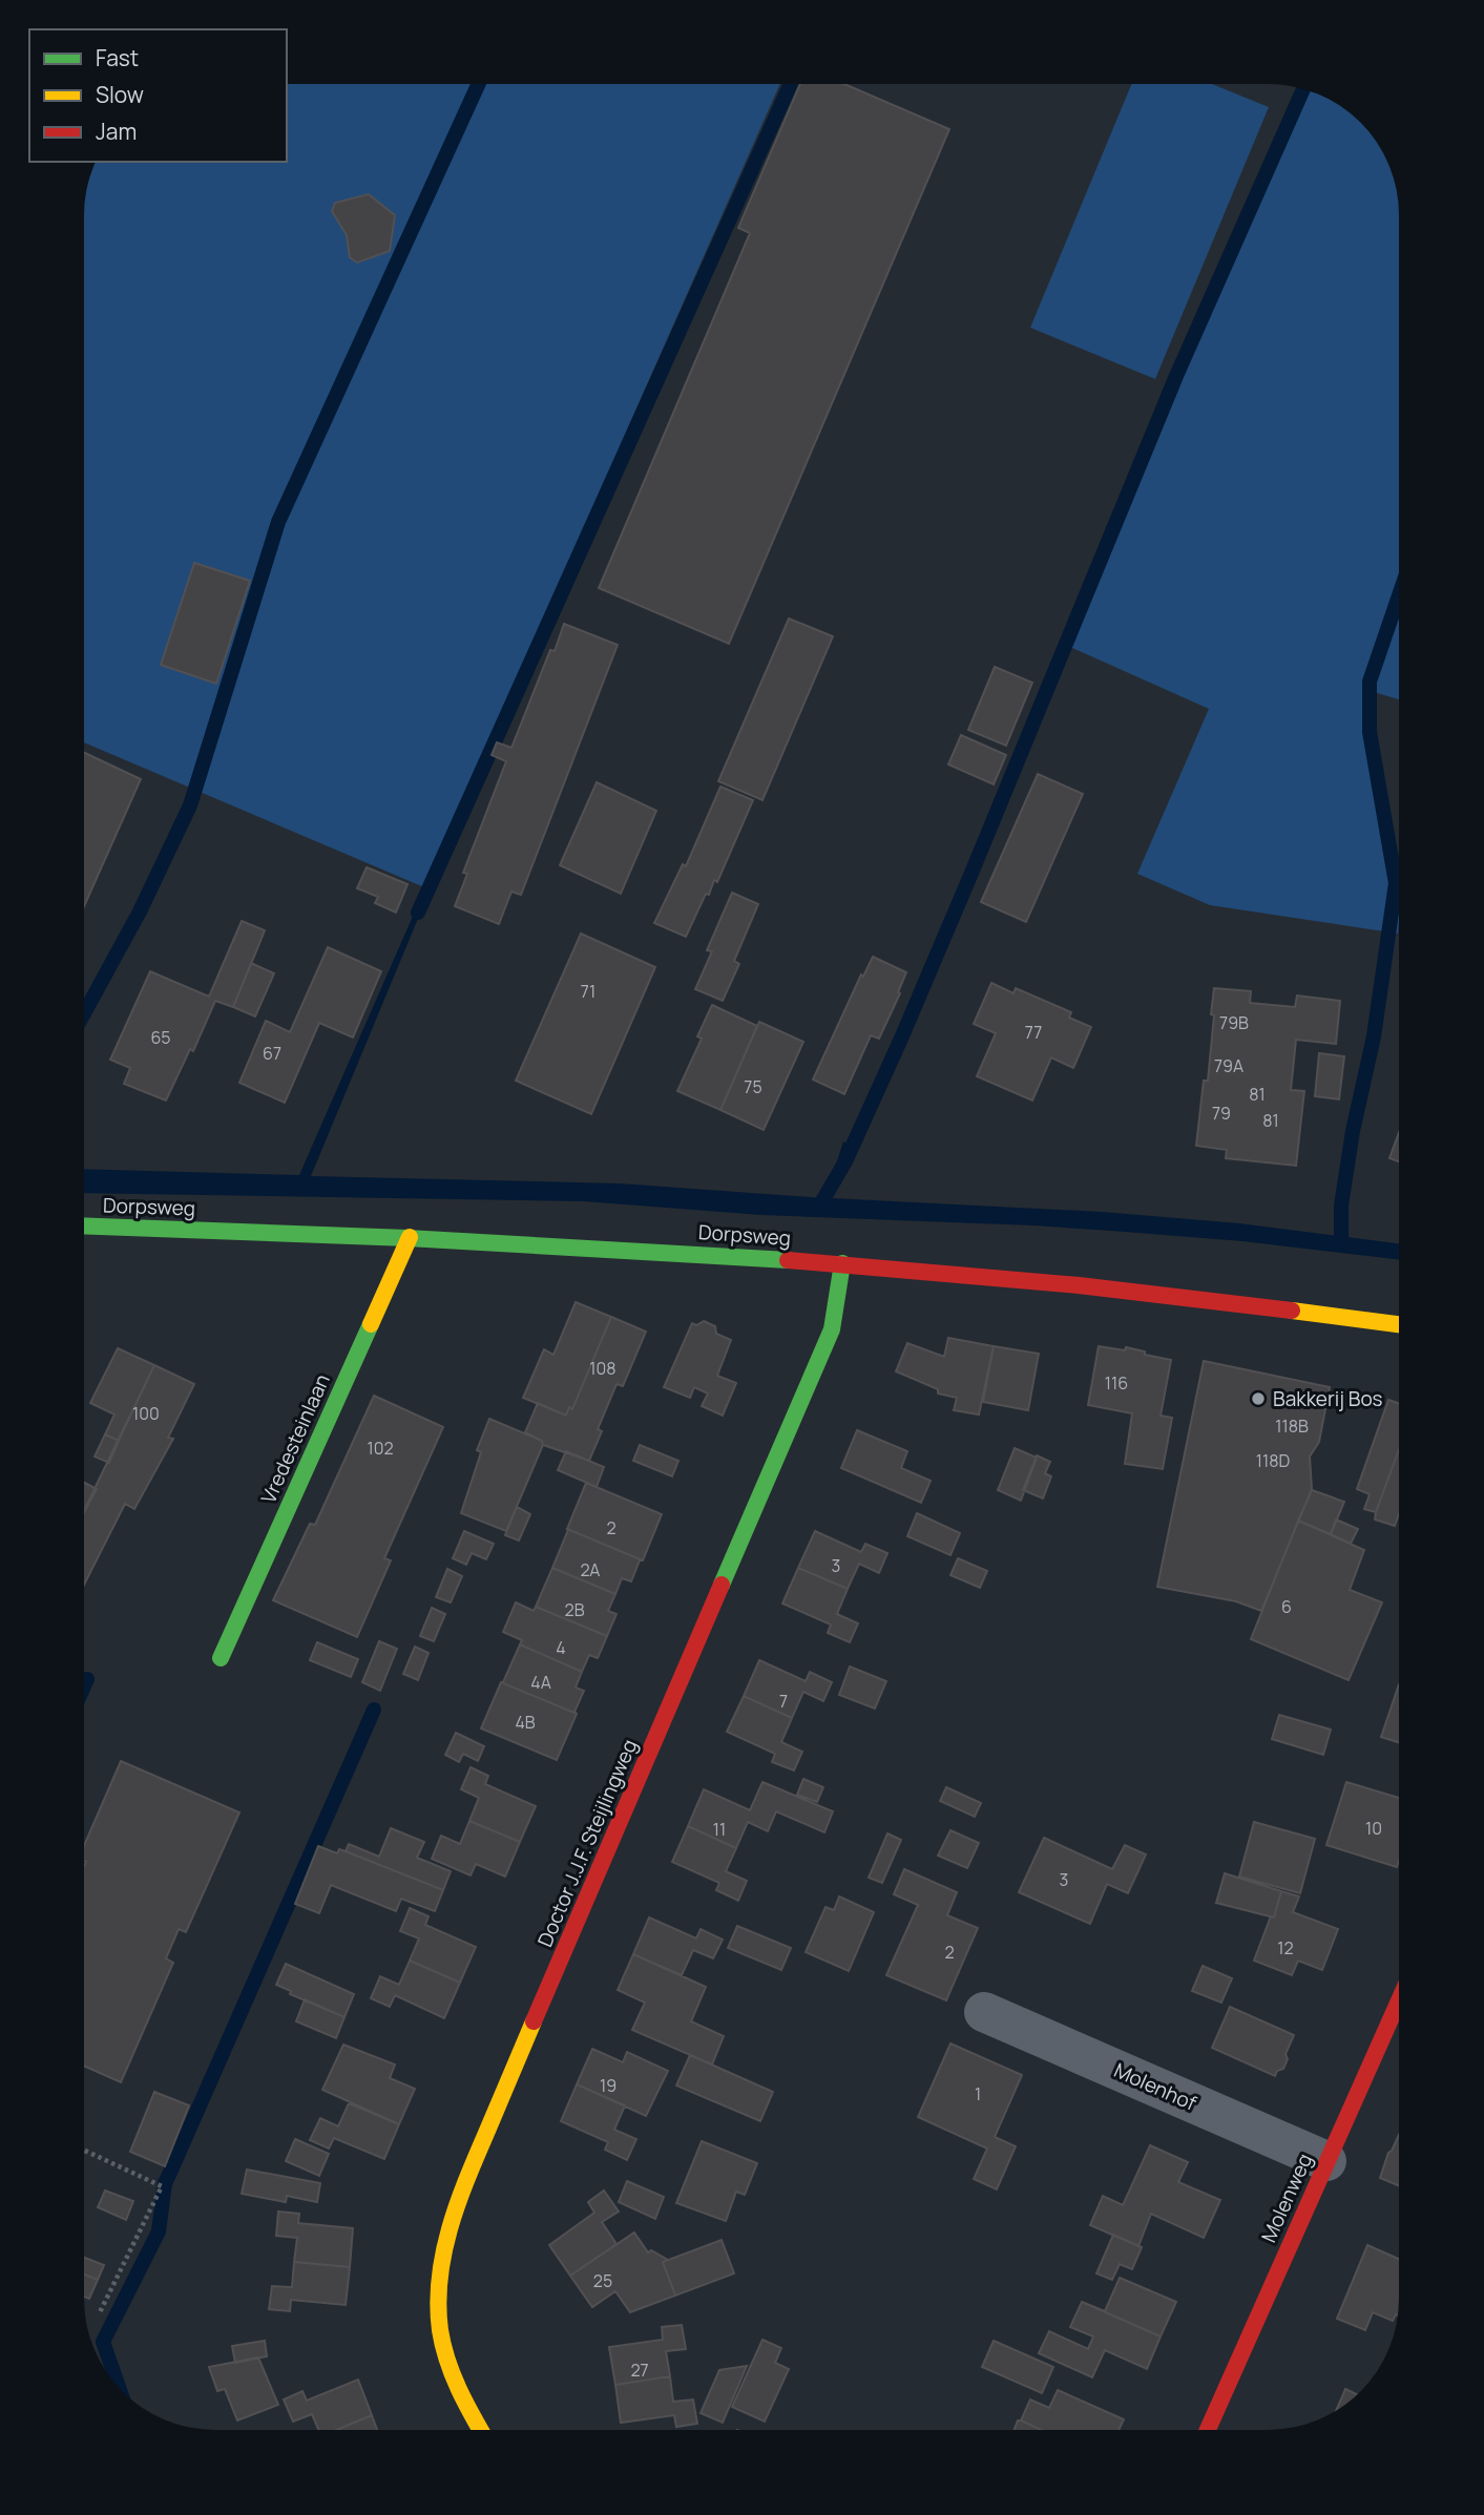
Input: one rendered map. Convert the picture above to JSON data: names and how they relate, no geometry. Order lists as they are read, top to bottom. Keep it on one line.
{"streets":{"street":["Dorpsweg","Vredesteinlaan","Doctor J.J.F. Steijlingweg","Molenhof","Molenweg"]},"crossings":[["Dorpsweg","Vredesteinlaan"],["Dorpsweg","Doctor J.J.F. Steijlingweg"],["Molenhof","Molenweg"]],"places":["Bakkerij Bos"],"house_numbers":["71","79B","77","65","67","79A","75","81","79","81","108","116","100","118B","102","118D","2","3","2A","6","2B","4","4A","7","4B","10","11","3","12","2","19","1","25","27"],"legend":["Fast","Slow","Jam"]}
